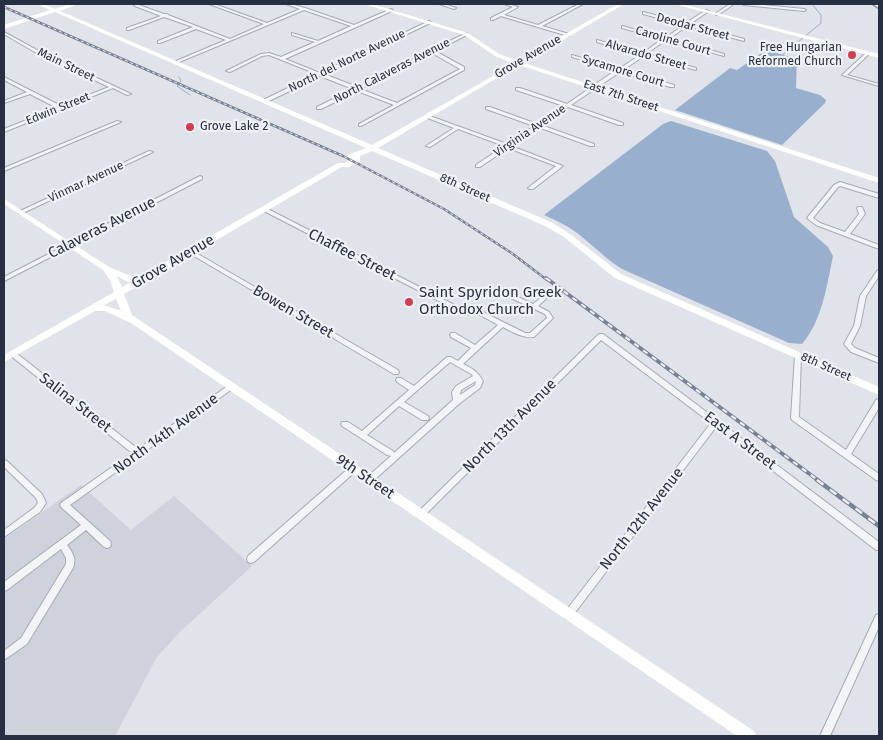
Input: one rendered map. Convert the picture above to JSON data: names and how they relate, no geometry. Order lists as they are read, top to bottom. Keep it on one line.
{"streets":{"street":["Deodar Street","Caroline Court","Alvarado Street","Grove Avenue","North del Norte Avenue","Main Street","North Calaveras Avenue","Sycamore Court","East 7th Street","Edwin Street","Virginia Avenue","Vinmar Avenue","8th Street","Calaveras Avenue","Chaffee Street","Bowen Street","Salina Street","North 13th Avenue","North 14th Avenue","East A Street","9th Street","North 12th Avenue"]},"crossings":[["Deodar Street","Virginia Avenue"],["Caroline Court","Virginia Avenue"],["Alvarado Street","Virginia Avenue"],["Grove Avenue","East 7th Street"],["Grove Avenue","8th Street"],["Grove Avenue","Chaffee Street"],["Grove Avenue","Bowen Street"],["Grove Avenue","Salina Street"],["Grove Avenue","9th Street"],["North del Norte Avenue","East 7th Street"],["North del Norte Avenue","8th Street"],["Main Street","Edwin Street"],["North Calaveras Avenue","East 7th Street"],["Sycamore Court","Virginia Avenue"],["East 7th Street","Virginia Avenue"],["Vinmar Avenue","9th Street"],["Calaveras Avenue","9th Street"],["Salina Street","North 14th Avenue"],["North 13th Avenue","East A Street"],["North 13th Avenue","9th Street"],["North 14th Avenue","9th Street"],["East A Street","North 12th Avenue"],["9th Street","North 12th Avenue"]],"places":["Free Hungarian Reformed Church","Grove Lake 2","Saint Spyridon Greek Orthodox Church"]}
